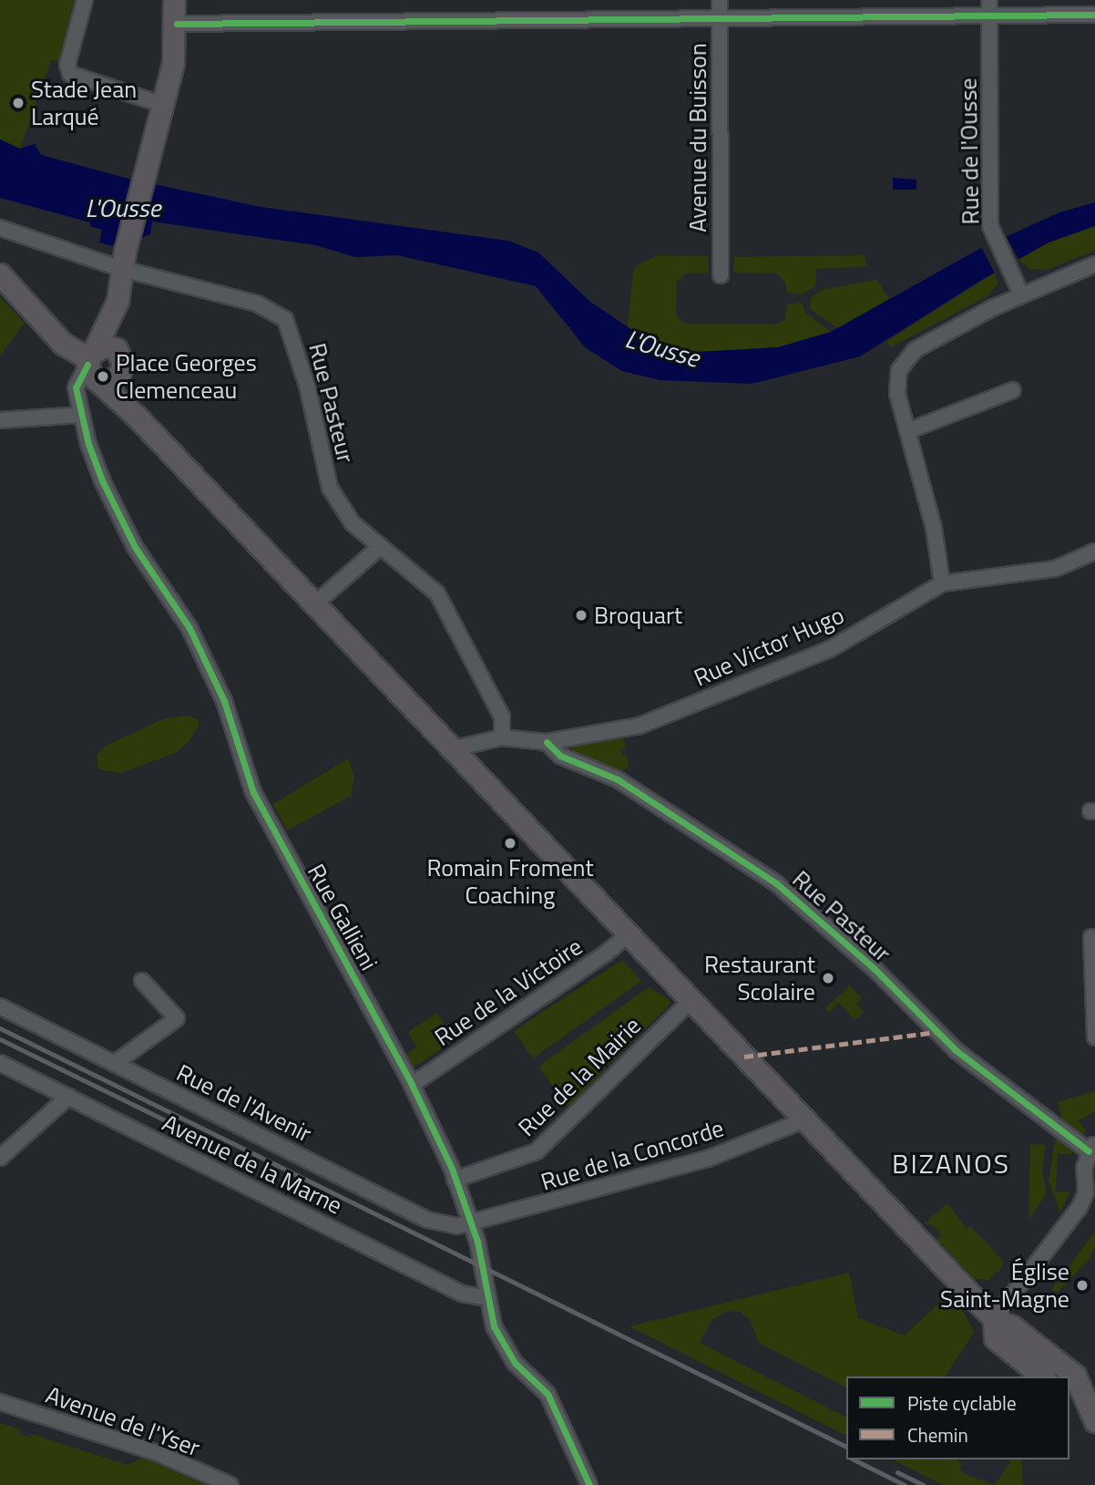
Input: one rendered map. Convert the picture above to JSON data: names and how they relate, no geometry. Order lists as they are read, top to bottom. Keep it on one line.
{"streets":{"street":["Avenue du Buisson","Rue de l'Ousse","Rue Pasteur","Rue Victor Hugo","Rue Gallieni","Rue de la Victoire","Rue de la Mairie","Rue de l'Avenir","Rue de la Concorde","Avenue de la Marne","Avenue de l'Yser"]},"crossings":[["Rue Pasteur","Rue Victor Hugo"],["Rue Gallieni","Rue de la Victoire"],["Rue Gallieni","Rue de la Mairie"],["Rue Gallieni","Rue de l'Avenir"],["Rue Gallieni","Rue de la Concorde"],["Rue Gallieni","Avenue de la Marne"],["Rue de l'Avenir","Rue de la Concorde"]],"districts":["BIZANOS"],"water":["L'Ousse"],"places":["Stade Jean Larqué","Place Georges Clemenceau","Broquart","Romain Froment Coaching","Restaurant Scolaire","Église Saint-Magne"],"legend":["Piste cyclable","Chemin"]}
